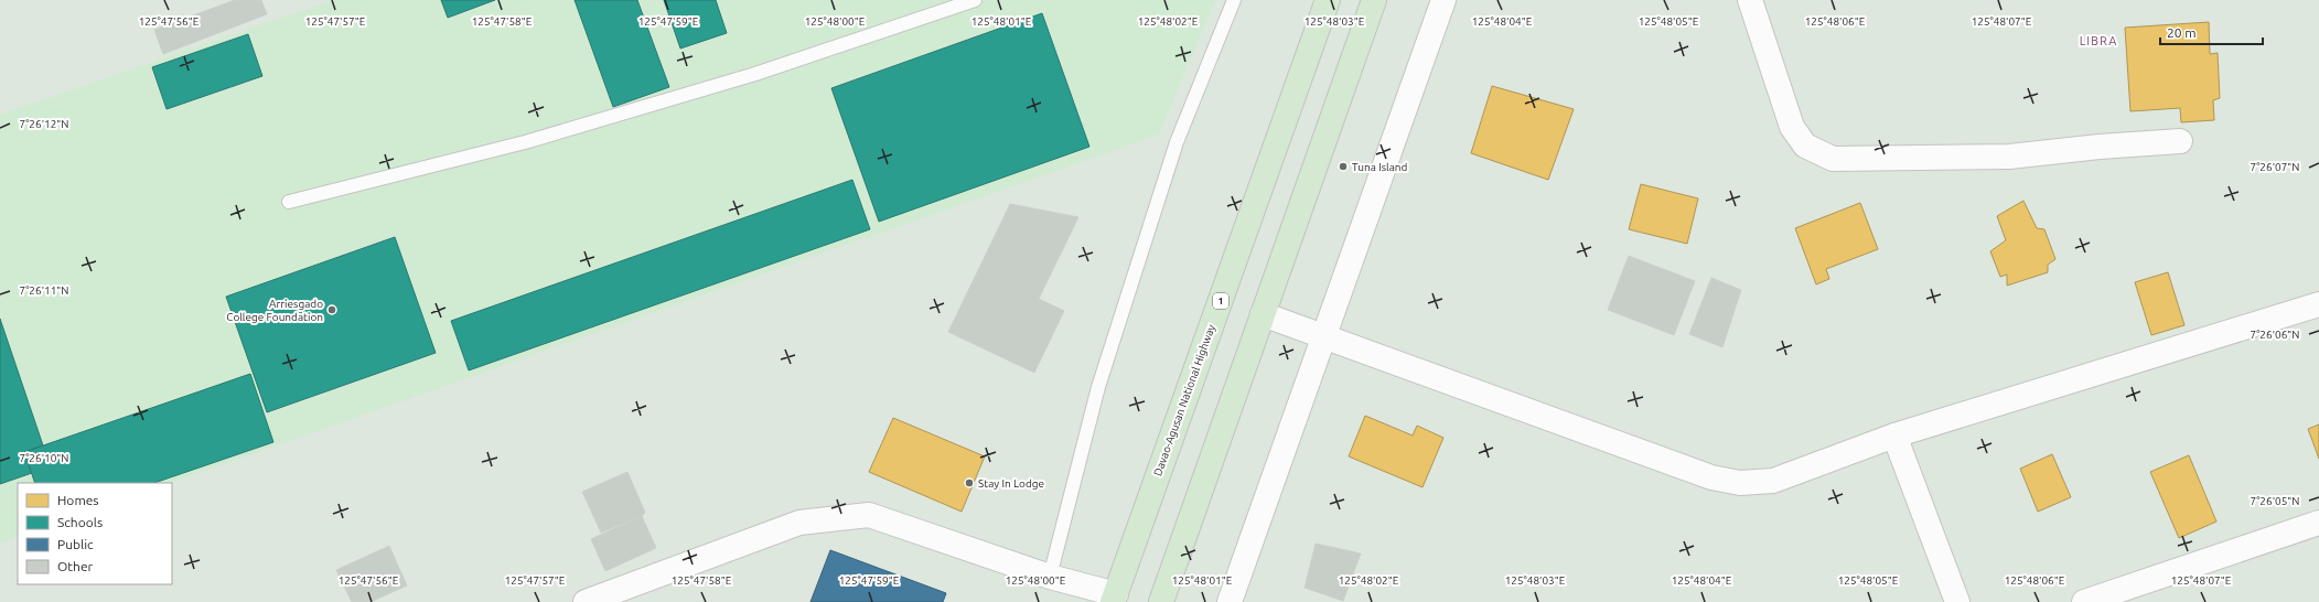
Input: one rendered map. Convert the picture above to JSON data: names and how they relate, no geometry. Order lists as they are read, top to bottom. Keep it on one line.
{"streets":{"highway":["1","Davao-Agusan National Highway"]},"districts":["LIBRA"],"places":["Tuna Island","Arriesgado College Foundation","Stay In Lodge"],"legend":["Homes","Schools","Public","Other"],"scale_bar":"20 m","coordinates":["125°48'02\"E","125°48'07\"E","125°47'56\"E","125°47'57\"E","125°47'58\"E","125°47'59\"E","125°48'00\"E","125°48'01\"E","125°48'03\"E","125°48'04\"E","125°48'05\"E","125°48'06\"E","7°26'12\"N","7°26'07\"N","7°26'11\"N","7°26'06\"N","7°26'10\"N","7°26'05\"N"]}
